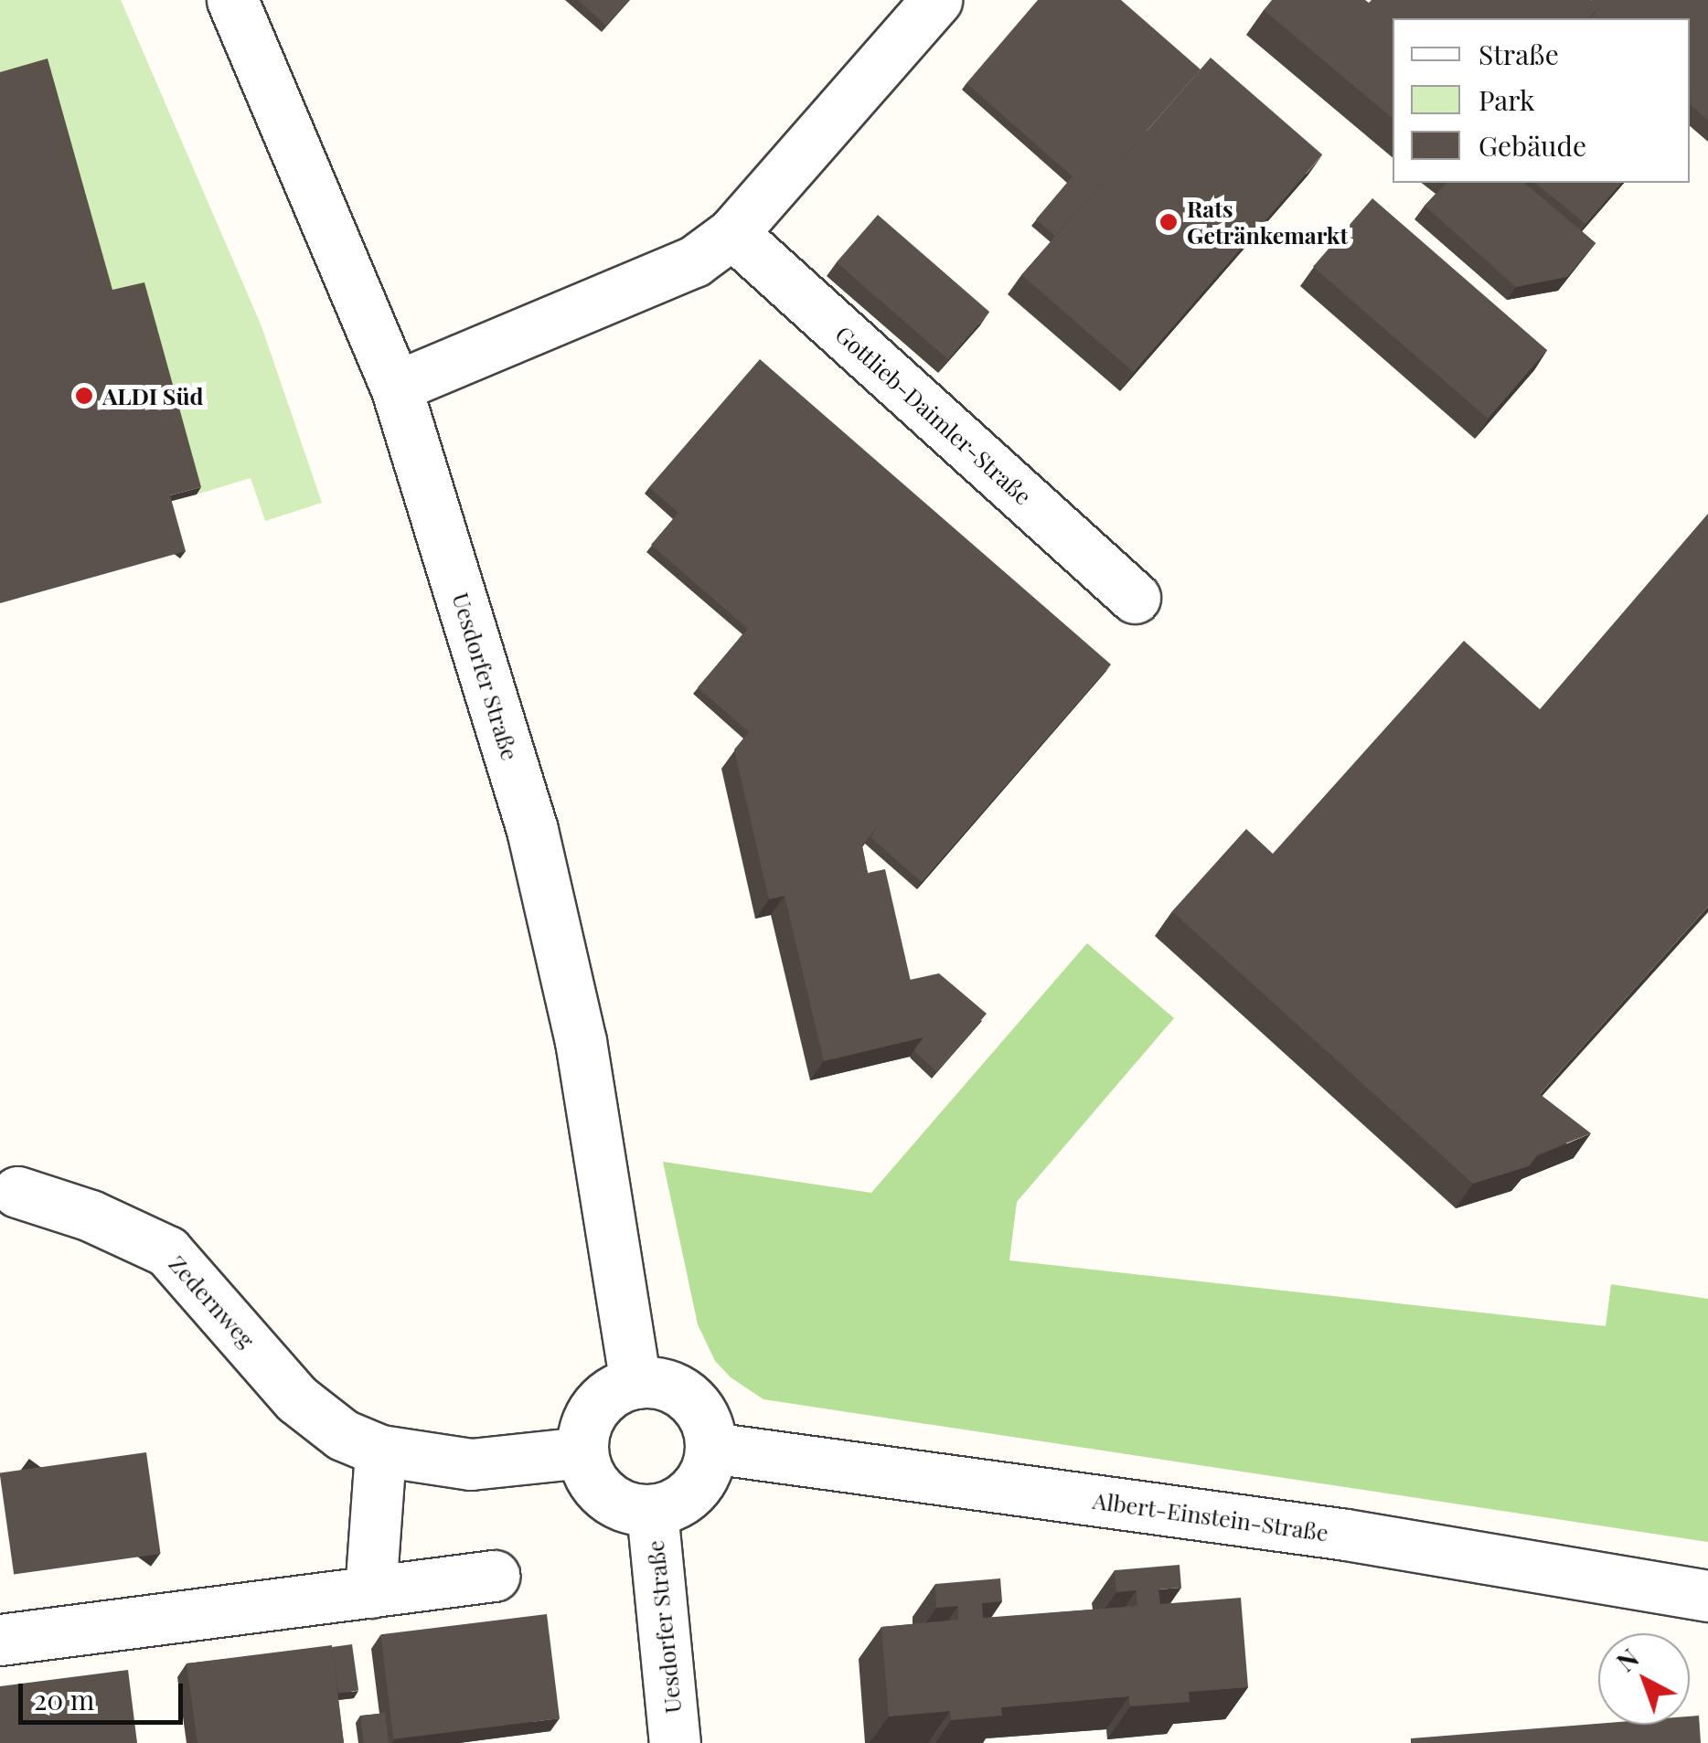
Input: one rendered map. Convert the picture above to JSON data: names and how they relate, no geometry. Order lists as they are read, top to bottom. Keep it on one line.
{"streets":{"street":["Gottlieb-Daimler-Straße","Uesdorfer Straße","Zedernweg","Albert-Einstein-Straße"]},"crossings":[["Uesdorfer Straße","Zedernweg"],["Uesdorfer Straße","Albert-Einstein-Straße"],["Zedernweg","Albert-Einstein-Straße"]],"places":["Rats Getränkemarkt","ALDI Süd"],"legend":["Straße","Park","Gebäude"],"scale_bar":"20 m","north":"top left"}
